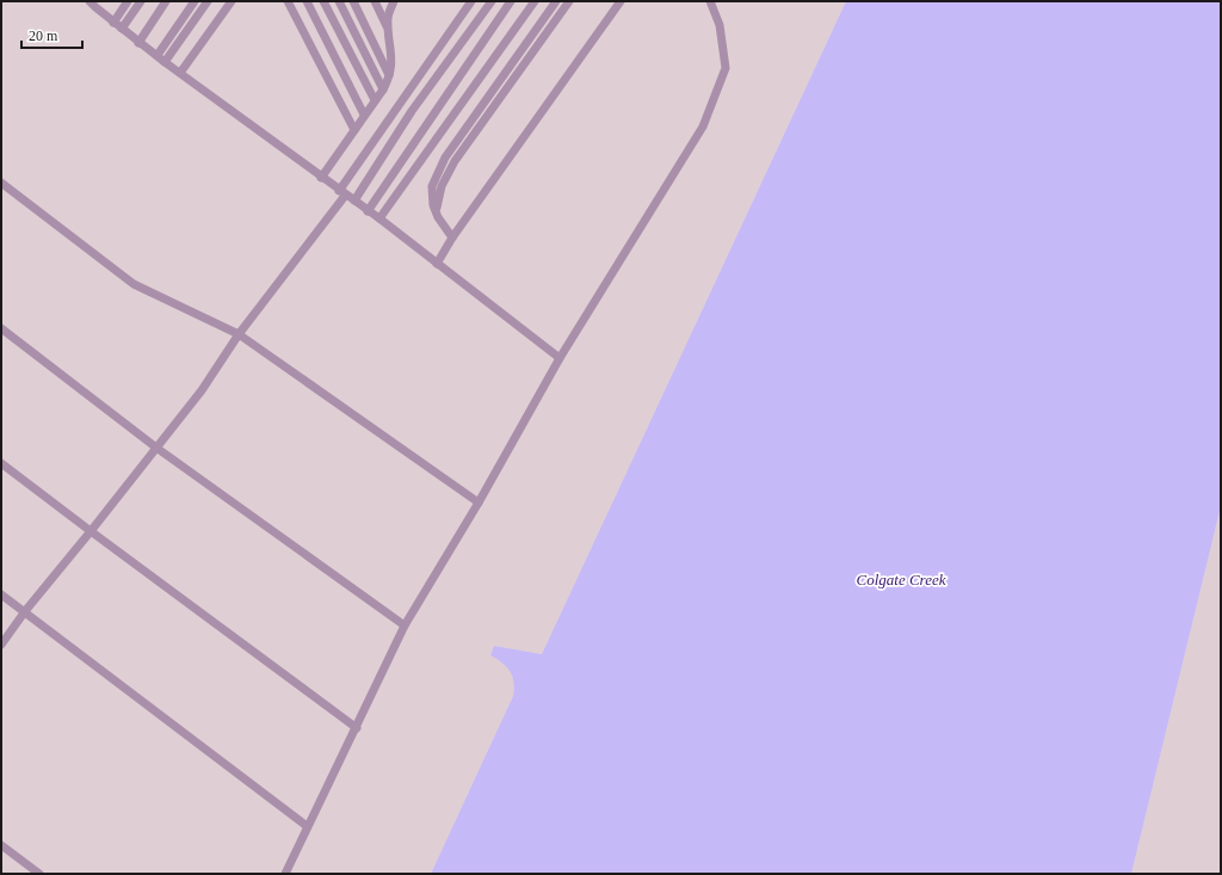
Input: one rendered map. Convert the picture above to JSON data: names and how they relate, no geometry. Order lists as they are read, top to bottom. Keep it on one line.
{"water":["Colgate Creek"],"scale_bar":"20 m"}
